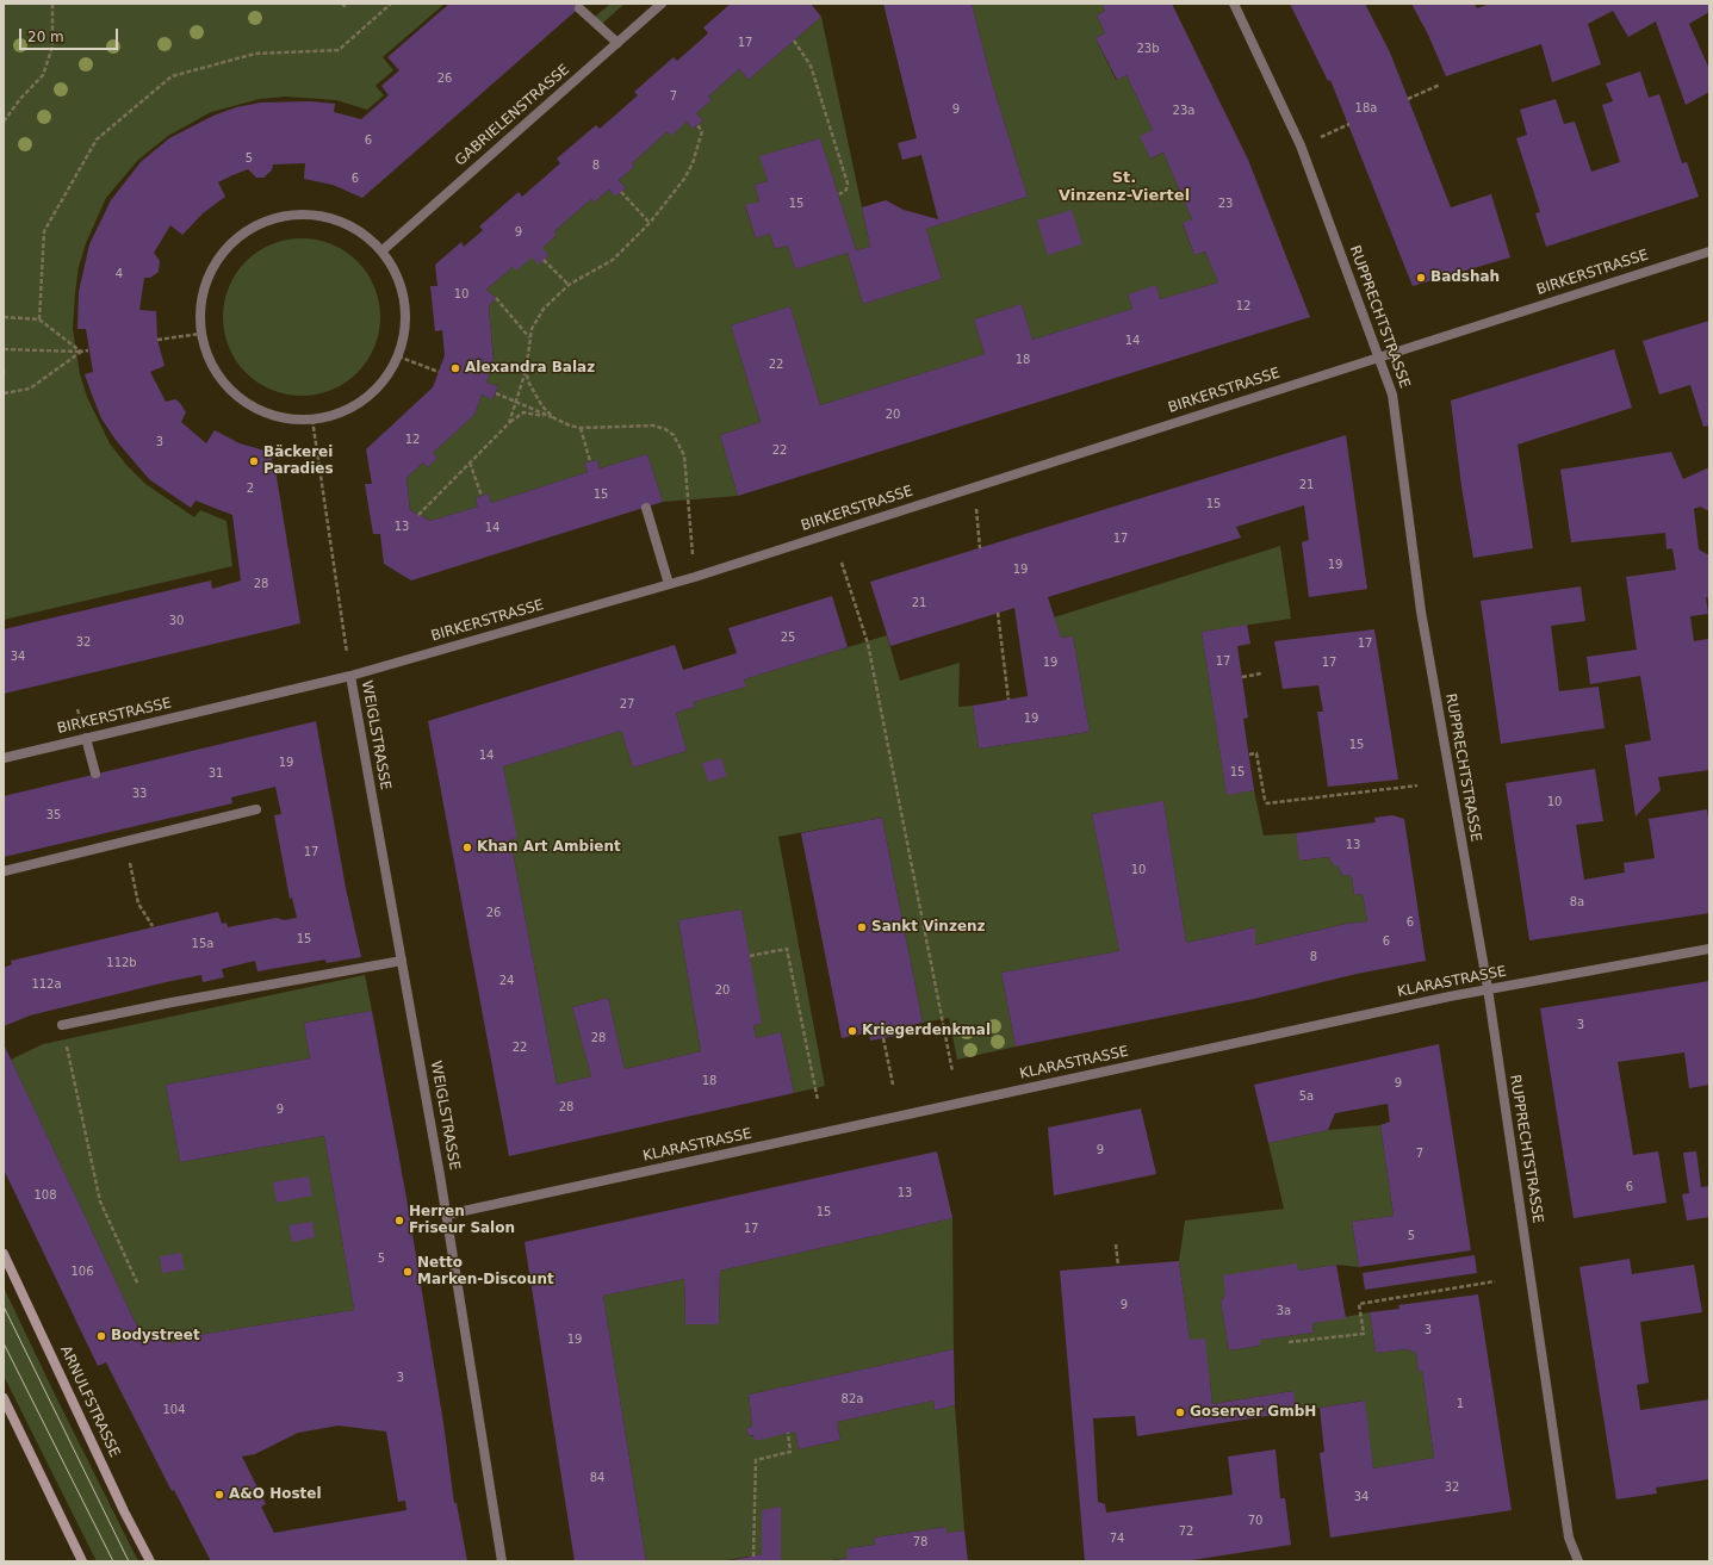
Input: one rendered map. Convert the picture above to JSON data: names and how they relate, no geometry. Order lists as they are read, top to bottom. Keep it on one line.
{"streets":{"main road":["ARNULFSTRASSE"],"street":["GABRIELENSTRASSE","BIRKERSTRASSE","RUPPRECHTSTRASSE","WEIGLSTRASSE","KLARASTRASSE"]},"crossings":[["BIRKERSTRASSE","RUPPRECHTSTRASSE"],["BIRKERSTRASSE","WEIGLSTRASSE"],["RUPPRECHTSTRASSE","KLARASTRASSE"],["WEIGLSTRASSE","KLARASTRASSE"]],"districts":["St. Vinzenz-Viertel"],"places":["Badshah","Alexandra Balaz","Bäckerei Paradies","Khan Art Ambient","Sankt Vinzenz","Kriegerdenkmal","Herren Friseur Salon","Netto Marken-Discount","Bodystreet","Goserver GmbH","A&O Hostel"],"house_numbers":["17","23b","26","7","18a","9","23a","6","5","8","6","15","23","9","4","10","12","14","18","22","20","12","3","22","21","2","15","15","13","14","17","19","19","28","21","30","25","32","17","34","17","19","17","27","19","15","14","19","15","31","33","10","35","13","17","10","8a","26","6","15","6","15a","8","112b","24","112a","20","3","28","22","18","9","5a","28","9","9","7","6","13","108","15","17","5","5","106","9","3a","3","19","3","82a","1","104","84","32","34","70","72","74","78"],"scale_bar":"20 m"}
